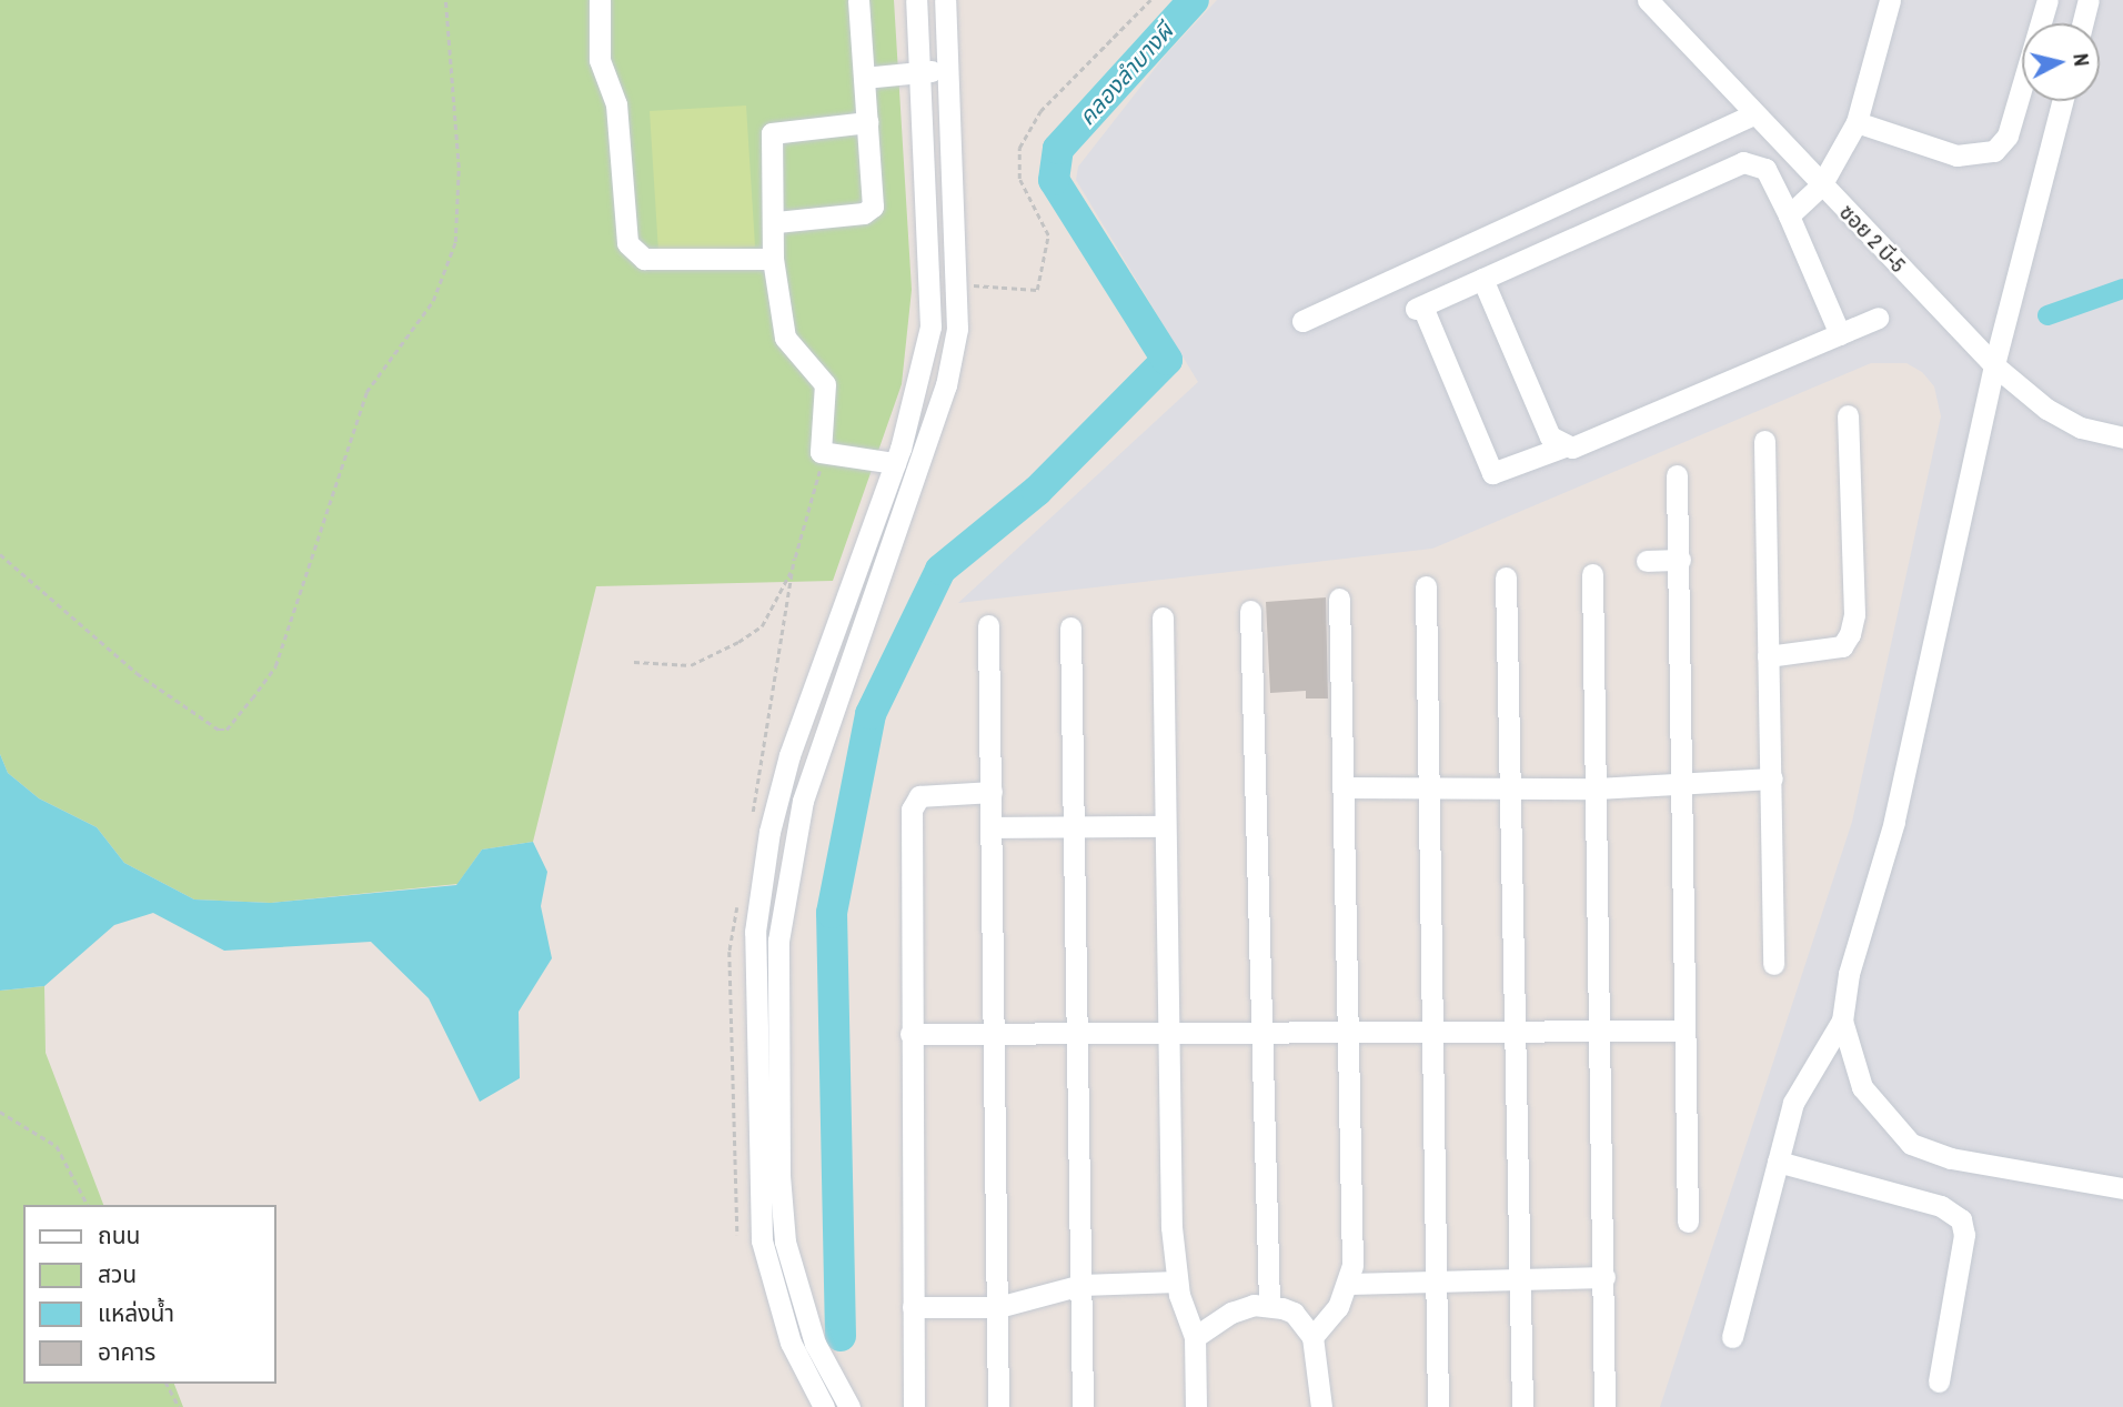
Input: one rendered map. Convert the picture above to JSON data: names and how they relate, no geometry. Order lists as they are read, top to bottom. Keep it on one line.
{"streets":{"street":["ซอย 2 บี-5"]},"water":["คลองลำบางผี"],"legend":["ถนน","สวน","แหล่งน้ำ","อาคาร"],"north":"right"}
